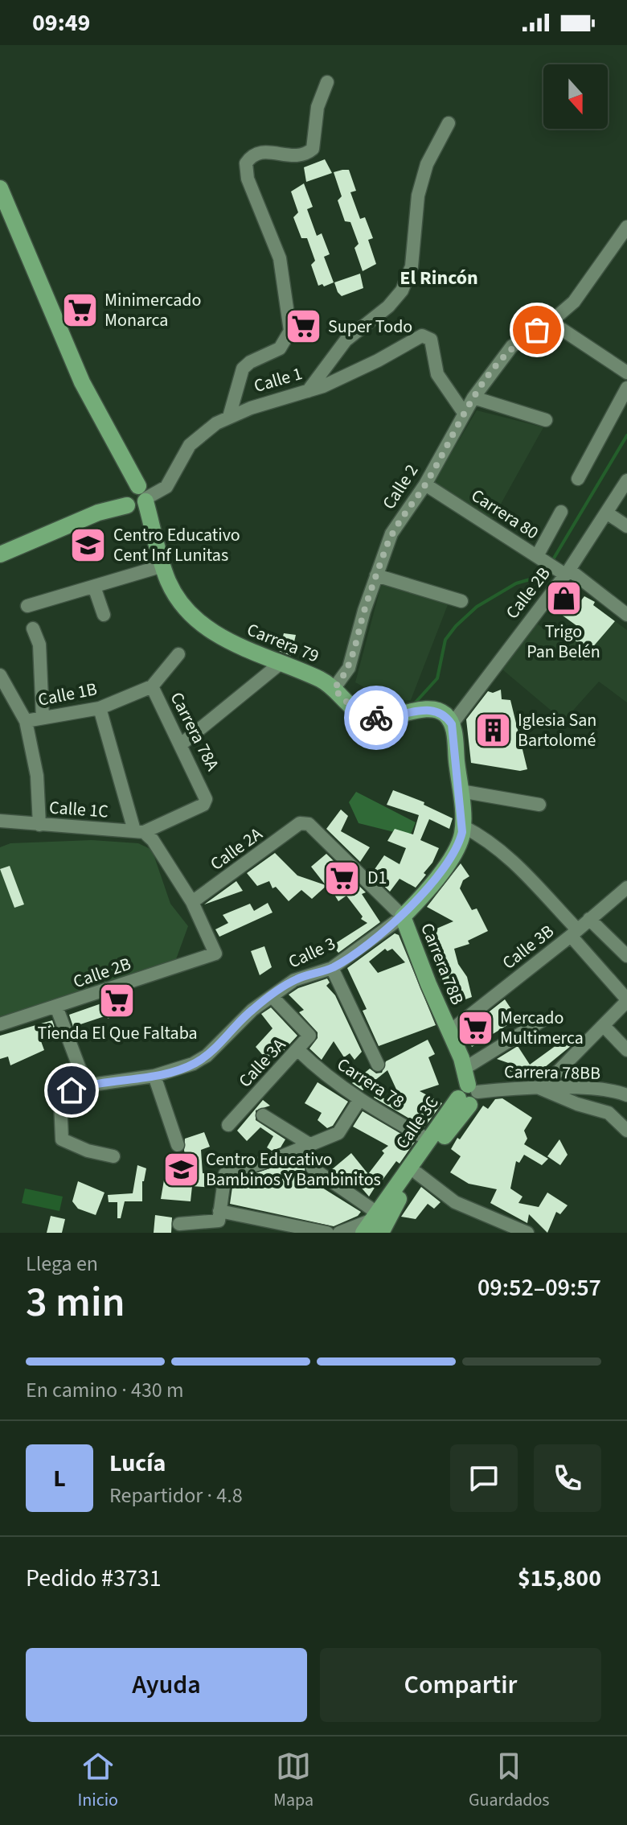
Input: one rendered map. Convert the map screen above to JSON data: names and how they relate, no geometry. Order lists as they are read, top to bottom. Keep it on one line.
{"streets":{"main road":["Carrera 79","Calle 3","Carrera 78B","Calle 3C"],"street":["Calle 1","Calle 2","Carrera 80","Calle 2B","Calle 1B","Carrera 78A","Calle 1C","Calle 2A","Calle 3B","Calle 3A","Carrera 78BB","Carrera 78"]},"crossings":[["Calle 1","Calle 2"],["Calle 1","Carrera 79"],["Calle 2","Carrera 80"],["Calle 2","Carrera 79"],["Carrera 80","Calle 2B"],["Calle 2B","Carrera 79"],["Calle 2B","Calle 2A"],["Calle 2B","Calle 3"],["Carrera 79","Calle 3"],["Calle 1B","Carrera 78A"],["Carrera 78A","Calle 1C"],["Calle 2A","Carrera 78B"],["Calle 3B","Carrera 78B"],["Calle 3","Carrera 78B"],["Calle 3","Calle 3A"],["Carrera 78B","Carrera 78BB"],["Carrera 78B","Calle 3C"],["Calle 3A","Carrera 78"],["Carrera 78BB","Calle 3C"],["Carrera 78","Calle 3C"]],"districts":["El Rincón"],"places":{"supermarket":["Minimercado Monarca","Super Todo","D1","Tienda El Que Faltaba","Mercado Multimerca"],"school or university":["Centro Educativo Cent Inf Lunitas","Centro Educativo Bambinos Y Bambinitos"],"shop":["Trigo Pan Belén"],"building":["Iglesia San Bartolomé"]},"north":"bottom","page":{"status":"09:49","heading":["3 min","Llega en","09:52–09:57"],"panel":["Lucía","Repartidor · 4.8","Pedido #3731","$15,800"],"bar":"En camino · 430 m","round":"L","buttons":["Ayuda","Compartir"],"tabs":["Inicio","Mapa","Guardados"]}}
